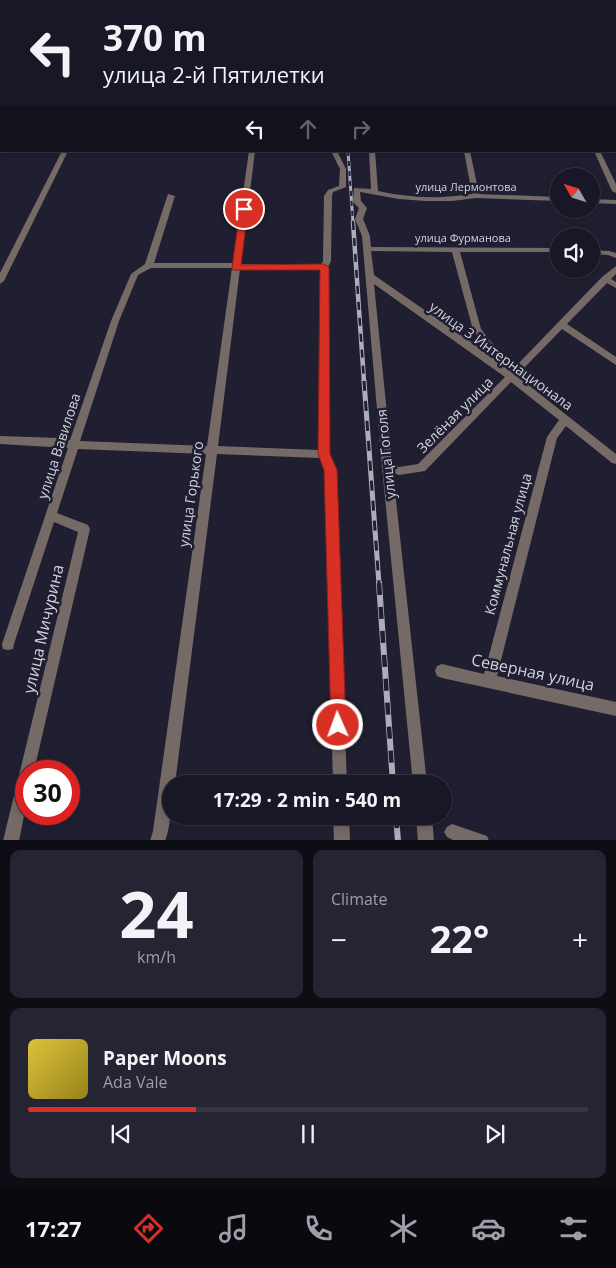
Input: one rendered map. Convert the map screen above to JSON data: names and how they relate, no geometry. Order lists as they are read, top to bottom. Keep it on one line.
{"streets":{"street":["улица Лермонтова","улица Фурманова","улица 3 Интернационала","Зелёная улица","улица Вавилова","улица Гоголя","улица Горького","Коммунальная улица","улица Мичурина","Северная улица"]},"crossings":[["улица Лермонтова","улица Гоголя"],["улица Фурманова","улица Гоголя"],["улица 3 Интернационала","Зелёная улица"],["улица 3 Интернационала","улица Гоголя"],["улица 3 Интернационала","Коммунальная улица"],["Зелёная улица","улица Гоголя"],["улица Вавилова","улица Мичурина"],["Коммунальная улица","Северная улица"]],"north":"top left","page":{"turn":["370 m","улица 2-й Пятилетки"],"limit":"30","trip":"17:29 · 2 min · 540 m","tile":[["24","km/h"],"Climate"],"heat":["−","22°","+"],"song":["Paper Moons","Ada Vale"],"tabs":"17:27"}}
